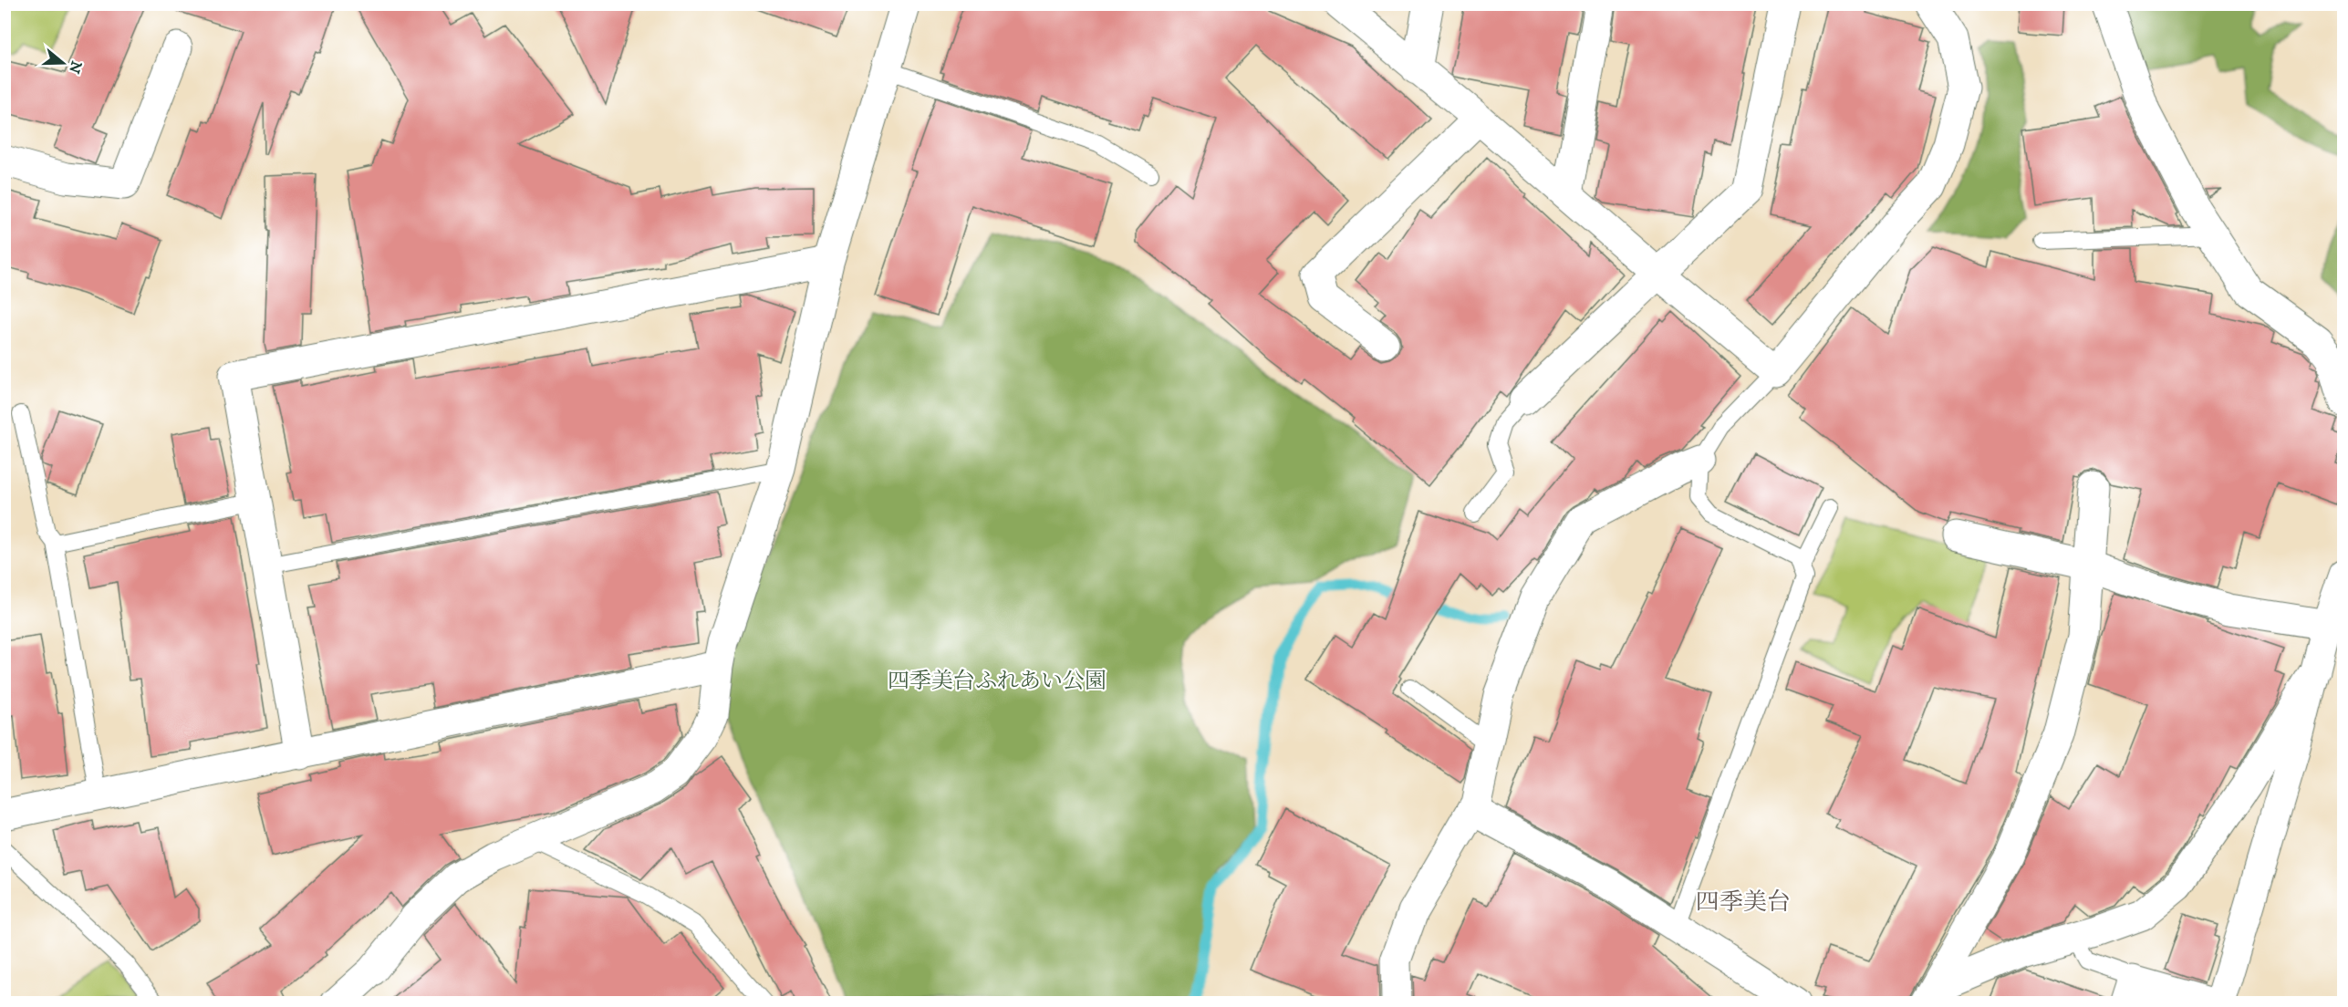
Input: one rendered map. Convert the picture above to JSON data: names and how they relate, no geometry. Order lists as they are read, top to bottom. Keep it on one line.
{"districts":["四季美台"],"parks":["四季美台ふれあい公園"],"north":"right"}
